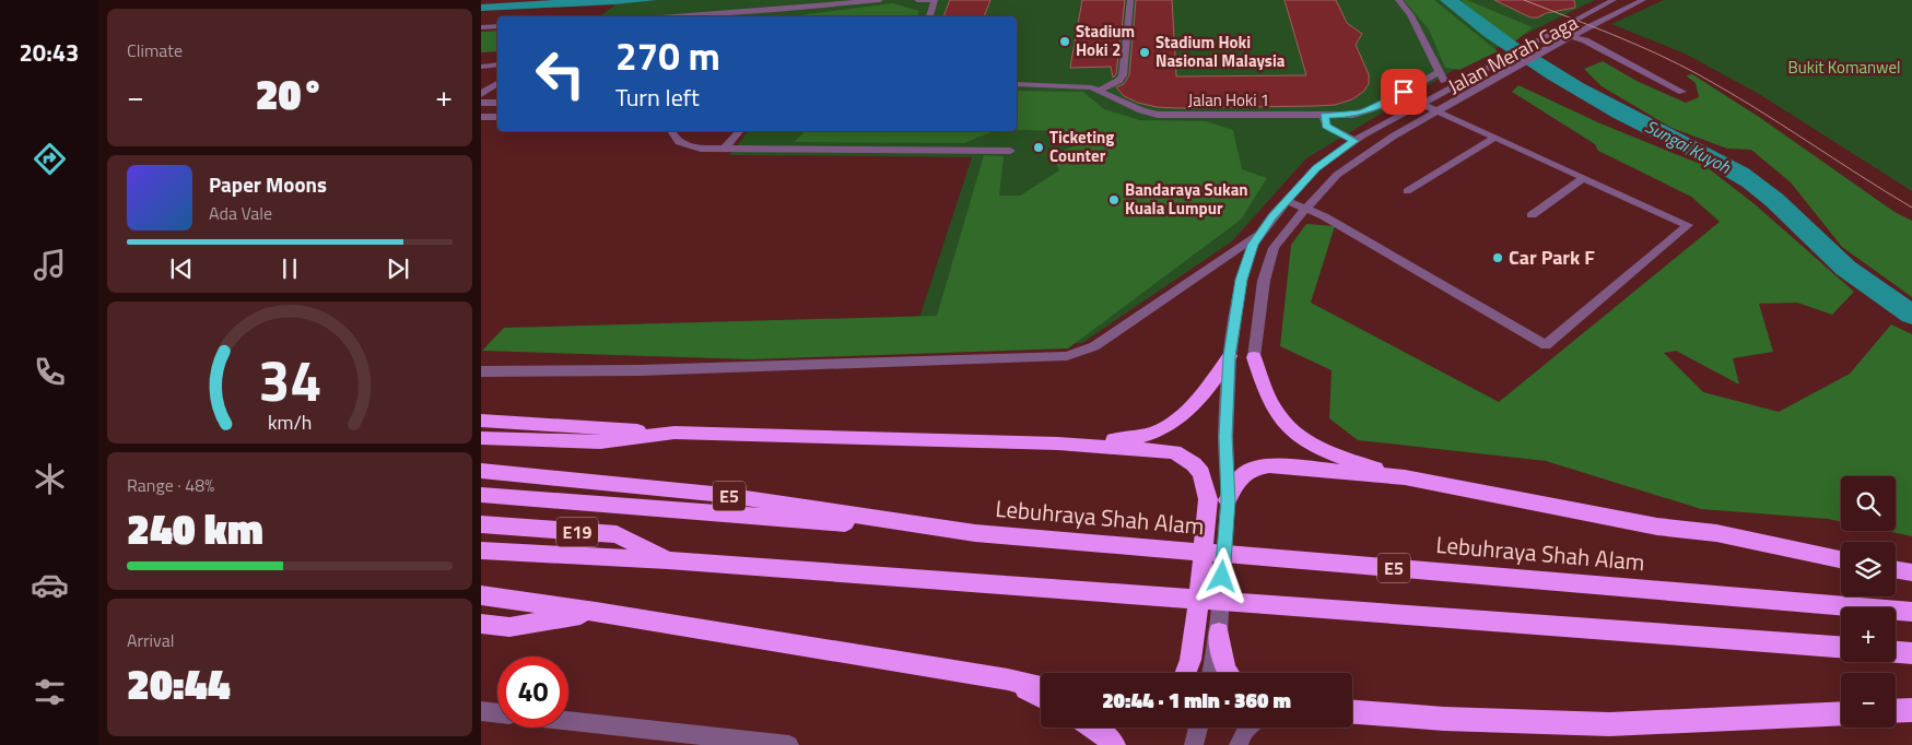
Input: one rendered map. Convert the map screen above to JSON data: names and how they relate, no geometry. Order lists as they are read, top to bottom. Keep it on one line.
{"streets":{"highway":["E5","Lebuhraya Shah Alam","E19"],"street":["Jalan Merah Caga","Jalan Hoki 1"]},"crossings":[["Lebuhraya Shah Alam","E19"]],"water":["Sungai Kuyoh"],"parks":["Bukit Komanwel"],"places":["Stadium Hoki 2","Stadium Hoki Nasional Malaysia","Ticketing Counter","Bandaraya Sukan Kuala Lumpur","Car Park F"],"page":{"tabs":"20:43","tile":["Climate",["Range · 48%","240 km"],["Arrival","20:44"]],"turn":["270 m","Turn left"],"heat":["−","20°","+"],"song":["Paper Moons","Ada Vale"],"map_buttons":["+","−"],"limit":"40","trip":"20:44 · 1 min · 360 m","gauge":["34","km/h"]}}
